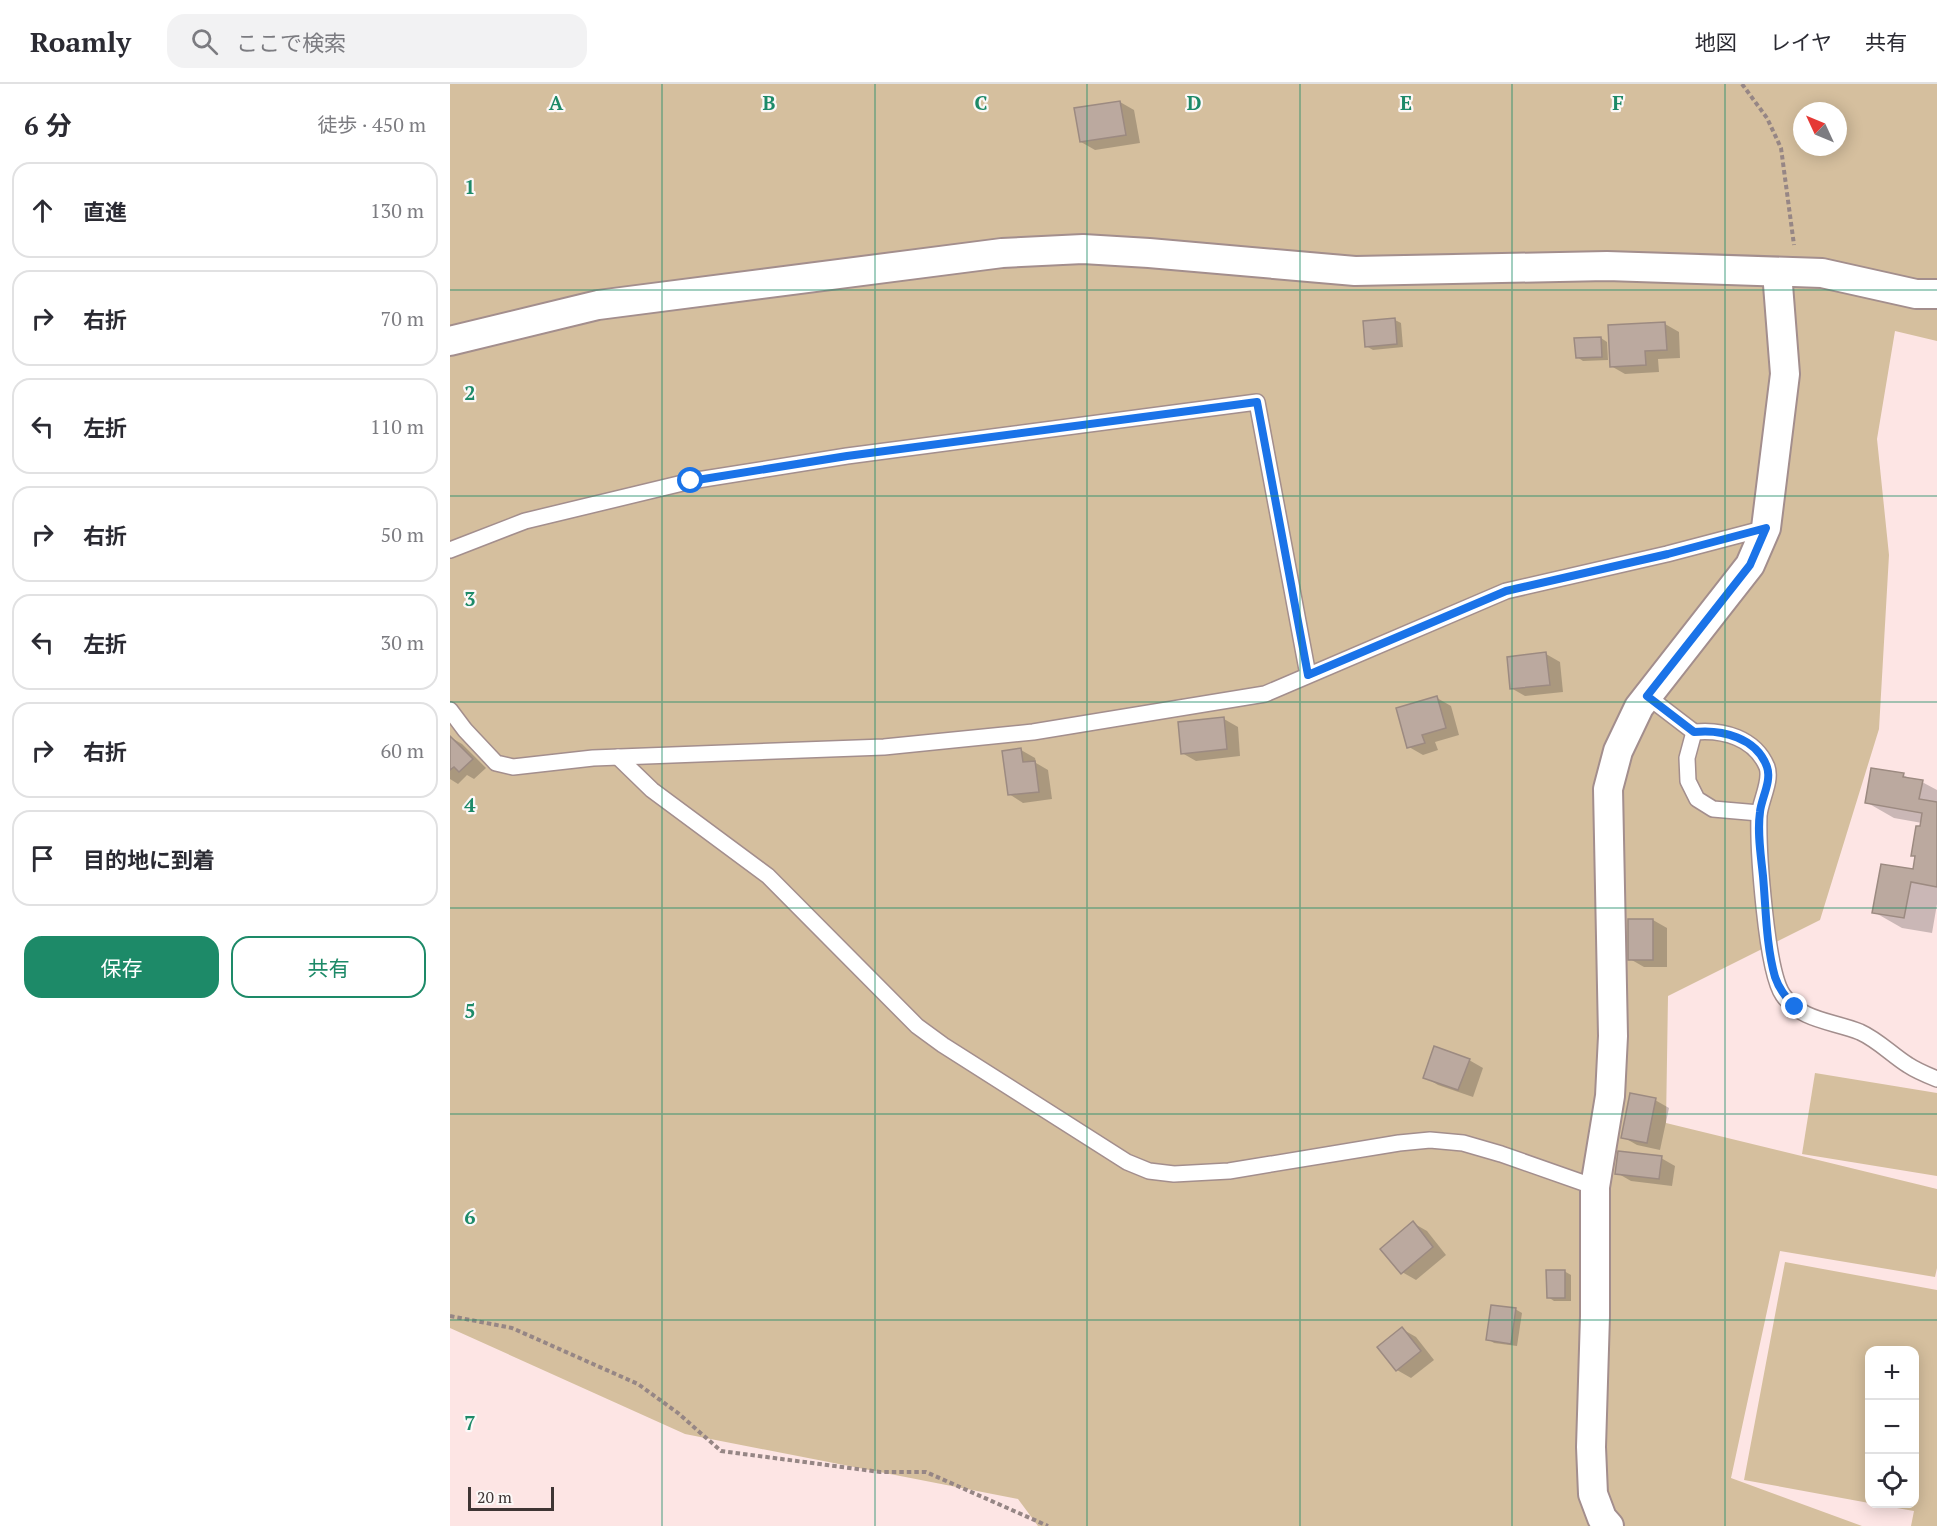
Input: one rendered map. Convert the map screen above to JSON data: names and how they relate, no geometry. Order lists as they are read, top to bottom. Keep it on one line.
{"scale_bar":"20 m","north":"top left","page":{"header":"Roamly","search":"ここで検索","nav":["地図","レイヤ","共有"],"heading":["6 分","徒歩 · 450 m"],"list":[["直進","130 m"],["右折","70 m"],["左折","110 m"],["右折","50 m"],["左折","30 m"],["右折","60 m"],"目的地に到着"],"buttons":["保存","共有"],"map_buttons":["+","−"],"scale":"20 m"},"grid":{"columns":["A","B","C","D","E","F"],"rows":["1","2","3","4","5","6","7"]}}
